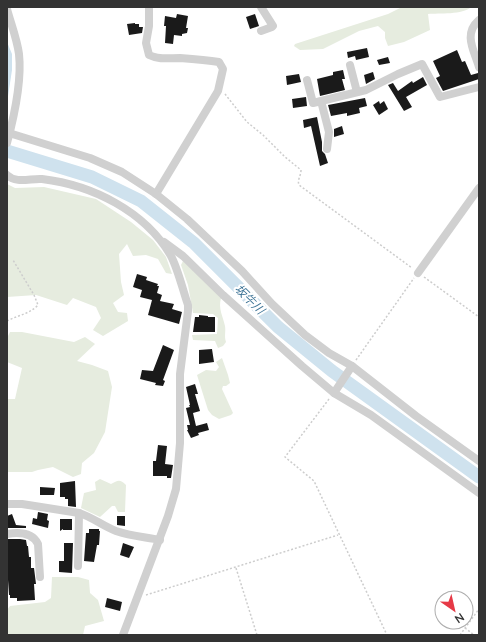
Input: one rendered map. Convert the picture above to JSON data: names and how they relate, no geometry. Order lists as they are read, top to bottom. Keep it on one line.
{"water":["坂牛川"],"north":"bottom right"}
